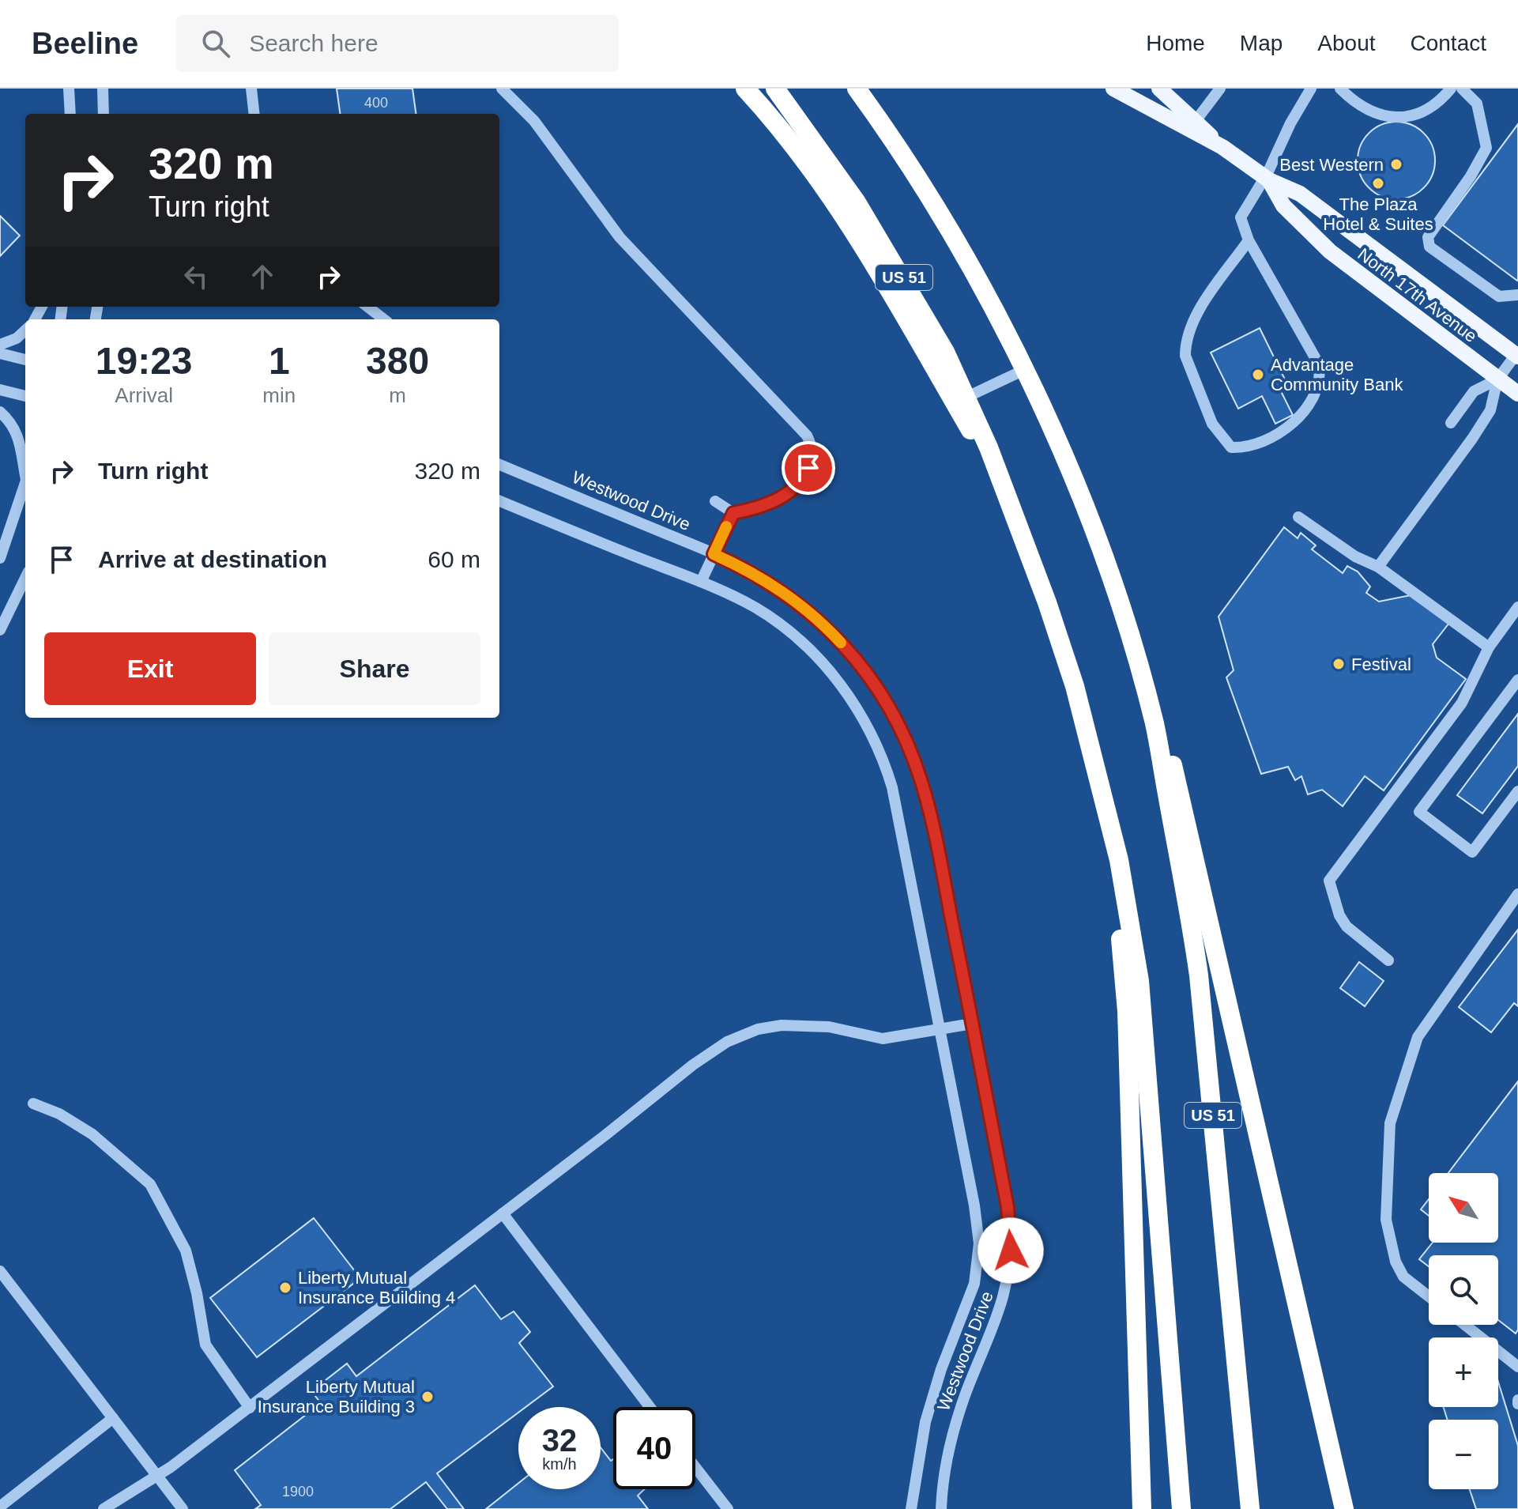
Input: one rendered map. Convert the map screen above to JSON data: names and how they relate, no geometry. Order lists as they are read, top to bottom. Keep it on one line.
{"streets":{"highway":["US 51"],"main road":["North 17th Avenue"],"street":["Westwood Drive"]},"places":["Best Western","The Plaza Hotel & Suites","Advantage Community Bank","Festival","Liberty Mutual Insurance Building 4","Liberty Mutual Insurance Building 3"],"house_numbers":["400","1900"],"north":"top left","page":{"header":"Beeline","search":"Search here","nav":["Home","Map","About","Contact"],"turn":["320 m","Turn right"],"eta":["19:23","Arrival","1","min","380","m"],"list":[{"name":"Turn right","value":"320 m"},{"name":"Arrive at destination","value":"60 m"}],"buttons":["Exit","Share"],"map_buttons":["+","−"],"speed":"32 km/h","limit":"40"}}
